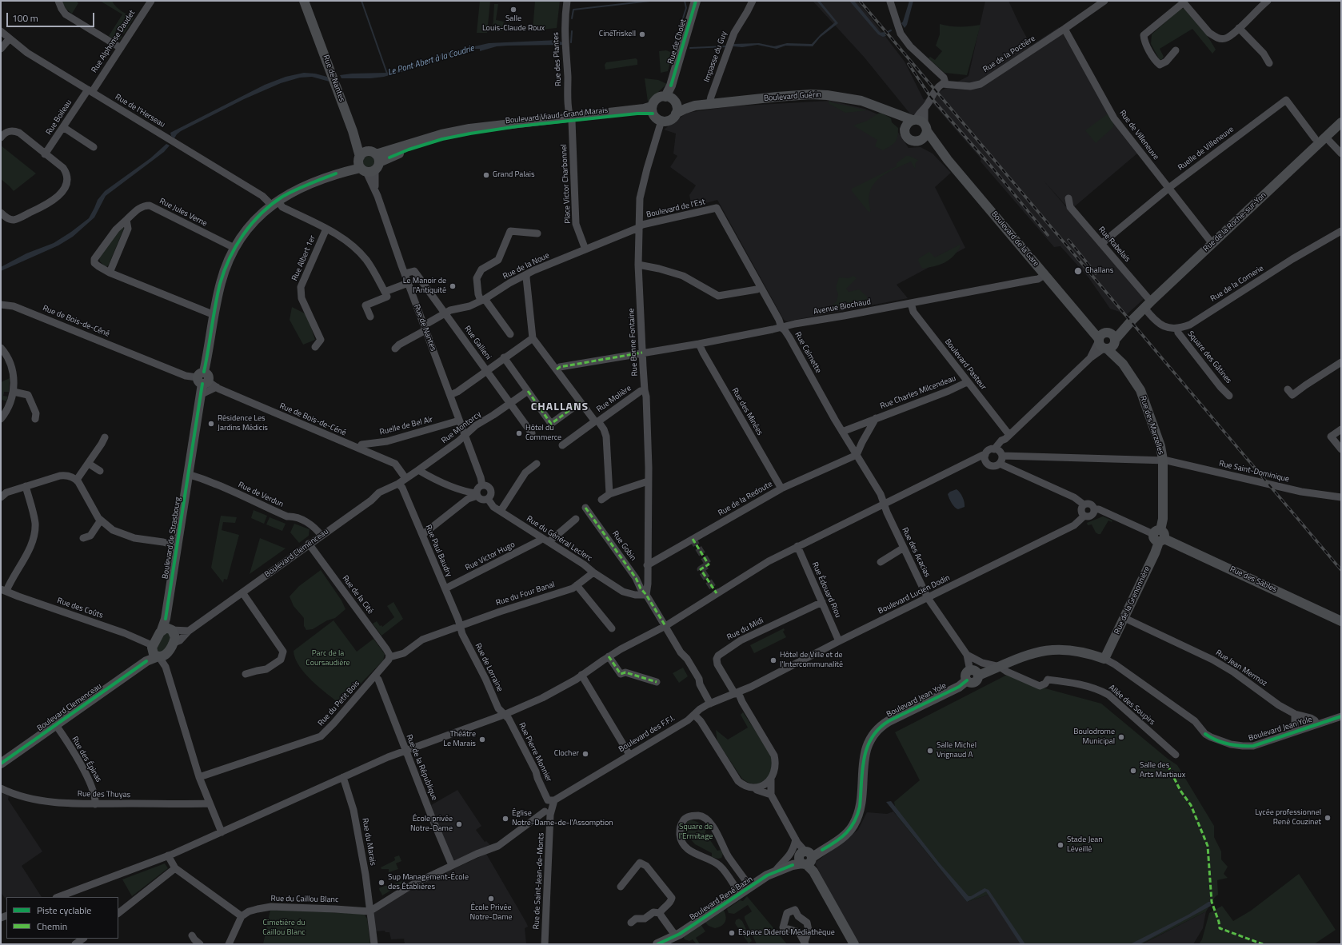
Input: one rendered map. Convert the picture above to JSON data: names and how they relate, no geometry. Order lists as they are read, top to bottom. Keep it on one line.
{"streets":{"main road":["Rue de Cholet","Rue de Nantes","Boulevard Guérin","Boulevard Viaud-Grand Marais","Rue de la Roche-sur-Yon","Boulevard de la Gare","Rue des Marzelles","Boulevard de Strasbourg","Boulevard Clemenceau","Rue des Sables","Rue de la Grenonnière","Boulevard Jean Yole","Boulevard René Bazin"],"street":["Rue Alphonse Daudet","Rue de la Poctière","Impasse du Guy","Rue des Plantes","Rue de l'Herseau","Rue Boileau","Rue de Villeneuve","Ruelle de Villeneuve","Place Victor Charbonnel","Boulevard de l'Est","Rue Jules Verne","Rue Rabelais","Rue Albert 1er","Rue de la Noue","Rue de la Cornerie","Avenue Biochaud","Rue de Bois-de-Céné","Rue Bonne Fontaine","Rue Gallieni","Rue Calmette","Square des Gâtines","Boulevard Pasteur","Rue Charles Milcendeau","Rue Molière","Rue des Minées","Ruelle de Bel Air","Rue Montorcy","Rue Saint-Dominique","Rue de Verdun","Rue de la Redoute","Rue du Général Leclerc","Rue Gobin","Rue Paul Baudry","Rue des Acacias","Rue Victor Hugo","Rue Édouard Riou","Rue du Four Banal","Rue de la Cité","Boulevard Lucien Dodin","Rue des Coûts","Rue du Midi","Rue de Lorraine","Rue Jean Mermoz","Rue du Petit Bois","Allée des Soupirs","Boulevard des F.F.I.","Rue Pierre Monnier","Rue des Épinas","Rue de la République","Rue des Thuyas","Rue du Marais","Rue de Saint-Jean-de-Monts","Rue du Caillou Blanc"]},"crossings":[["Rue Alphonse Daudet","Rue de l'Herseau"],["Rue Alphonse Daudet","Rue Boileau"],["Rue de Cholet","Boulevard Guérin"],["Rue de Cholet","Boulevard Viaud-Grand Marais"],["Rue de Cholet","Rue Bonne Fontaine"],["Rue de la Poctière","Rue de Villeneuve"],["Impasse du Guy","Boulevard Guérin"],["Rue des Plantes","Boulevard Viaud-Grand Marais"],["Rue des Plantes","Place Victor Charbonnel"],["Rue de Nantes","Boulevard Viaud-Grand Marais"],["Rue de Nantes","Rue de la Noue"],["Rue de Nantes","Rue Gallieni"],["Rue de Nantes","Ruelle de Bel Air"],["Rue de Nantes","Rue Montorcy"],["Rue de Nantes","Rue du Général Leclerc"],["Boulevard Guérin","Boulevard Viaud-Grand Marais"],["Boulevard Guérin","Rue Bonne Fontaine"],["Rue de l'Herseau","Boulevard Viaud-Grand Marais"],["Rue de l'Herseau","Rue Boileau"],["Rue de l'Herseau","Rue Albert 1er"],["Boulevard Viaud-Grand Marais","Place Victor Charbonnel"],["Boulevard Viaud-Grand Marais","Rue Jules Verne"],["Boulevard Viaud-Grand Marais","Rue de Bois-de-Céné"],["Boulevard Viaud-Grand Marais","Rue Bonne Fontaine"],["Boulevard Viaud-Grand Marais","Boulevard de Strasbourg"],["Rue de Villeneuve","Ruelle de Villeneuve"],["Rue de Villeneuve","Rue de la Roche-sur-Yon"],["Ruelle de Villeneuve","Rue Rabelais"],["Place Victor Charbonnel","Rue de la Noue"],["Boulevard de l'Est","Rue de la Noue"],["Boulevard de l'Est","Rue Bonne Fontaine"],["Boulevard de l'Est","Rue Calmette"],["Rue de la Roche-sur-Yon","Boulevard de la Gare"],["Rue de la Roche-sur-Yon","Rue Rabelais"],["Rue de la Roche-sur-Yon","Rue des Marzelles"],["Boulevard de la Gare","Avenue Biochaud"],["Boulevard de la Gare","Rue des Marzelles"],["Rue de la Noue","Rue Bonne Fontaine"],["Rue de la Noue","Rue Gallieni"],["Rue de la Cornerie","Square des Gâtines"],["Avenue Biochaud","Rue Bonne Fontaine"],["Avenue Biochaud","Rue Calmette"],["Avenue Biochaud","Boulevard Pasteur"],["Avenue Biochaud","Rue des Minées"],["Rue de Bois-de-Céné","Ruelle de Bel Air"],["Rue de Bois-de-Céné","Rue Montorcy"],["Rue de Bois-de-Céné","Boulevard de Strasbourg"],["Rue de Bois-de-Céné","Boulevard Clemenceau"],["Rue Bonne Fontaine","Rue Molière"],["Rue Bonne Fontaine","Rue de la Redoute"],["Rue Bonne Fontaine","Rue du Général Leclerc"],["Rue Bonne Fontaine","Rue Gobin"],["Rue Gallieni","Rue Montorcy"],["Rue Calmette","Rue Charles Milcendeau"],["Rue Calmette","Rue de la Redoute"],["Boulevard Pasteur","Rue Charles Milcendeau"],["Rue Charles Milcendeau","Rue de la Redoute"],["Rue des Minées","Rue de la Redoute"],["Rue des Marzelles","Rue Saint-Dominique"],["Rue des Marzelles","Rue des Sables"],["Rue des Marzelles","Rue de la Grenonnière"],["Rue Montorcy","Boulevard Clemenceau"],["Rue de Verdun","Boulevard de Strasbourg"],["Rue de Verdun","Boulevard Clemenceau"],["Rue du Général Leclerc","Rue Gobin"],["Rue du Général Leclerc","Rue Victor Hugo"],["Rue du Général Leclerc","Rue du Four Banal"],["Rue Gobin","Boulevard des F.F.I."],["Rue Paul Baudry","Boulevard Clemenceau"],["Rue Paul Baudry","Rue Victor Hugo"],["Rue Paul Baudry","Rue du Four Banal"],["Rue Paul Baudry","Rue de Lorraine"],["Rue des Acacias","Boulevard Lucien Dodin"],["Rue des Acacias","Boulevard Jean Yole"],["Rue des Acacias","Allée des Soupirs"],["Boulevard Clemenceau","Rue de la Cité"],["Boulevard Clemenceau","Rue des Coûts"],["Boulevard Clemenceau","Rue des Épinas"],["Rue des Sables","Boulevard Lucien Dodin"],["Rue des Sables","Rue de la Grenonnière"],["Rue Édouard Riou","Boulevard Lucien Dodin"],["Rue Édouard Riou","Rue du Midi"],["Rue du Four Banal","Rue de Lorraine"],["Rue de la Cité","Rue du Petit Bois"],["Boulevard Lucien Dodin","Rue du Midi"],["Boulevard Lucien Dodin","Boulevard des F.F.I."],["Rue de la Grenonnière","Rue Jean Mermoz"],["Rue de la Grenonnière","Boulevard Jean Yole"],["Rue du Midi","Boulevard des F.F.I."],["Rue de Lorraine","Rue Pierre Monnier"],["Rue Jean Mermoz","Boulevard Jean Yole"],["Boulevard Jean Yole","Allée des Soupirs"],["Boulevard Jean Yole","Boulevard René Bazin"],["Rue du Petit Bois","Rue de la République"],["Boulevard des F.F.I.","Rue Pierre Monnier"],["Boulevard des F.F.I.","Rue de Saint-Jean-de-Monts"],["Rue Pierre Monnier","Rue de Saint-Jean-de-Monts"],["Rue des Épinas","Rue des Thuyas"],["Rue du Marais","Rue du Caillou Blanc"]],"districts":["CHALLANS"],"water":["Le Pont Abert à la Coudrie"],"parks":["Parc de la Coursaudière","Square de l'Ermitage","Cimetière du Caillou Blanc"],"places":["Salle Louis-Claude Roux","CinéTriskell","Grand Palais","Challans","Le Manoir de l'Antiquité","Résidence Les Jardins Médicis","Hôtel du Commerce","Hôtel de Ville et de l'Intercommunalité","Boulodrome Municipal","Théâtre Le Marais","Salle Michel Vrignaud A","Clocher","Salle des Arts Martiaux","Lycée professionnel René Couzinet","Église Notre-Dame-de-l'Assomption","École privée Notre-Dame","Stade Jean Léveillé","Sup Management-École des Établières","École Privée Notre-Dame","Espace Diderot Médiathèque"],"legend":["Piste cyclable","Chemin"],"scale_bar":"100 m"}
